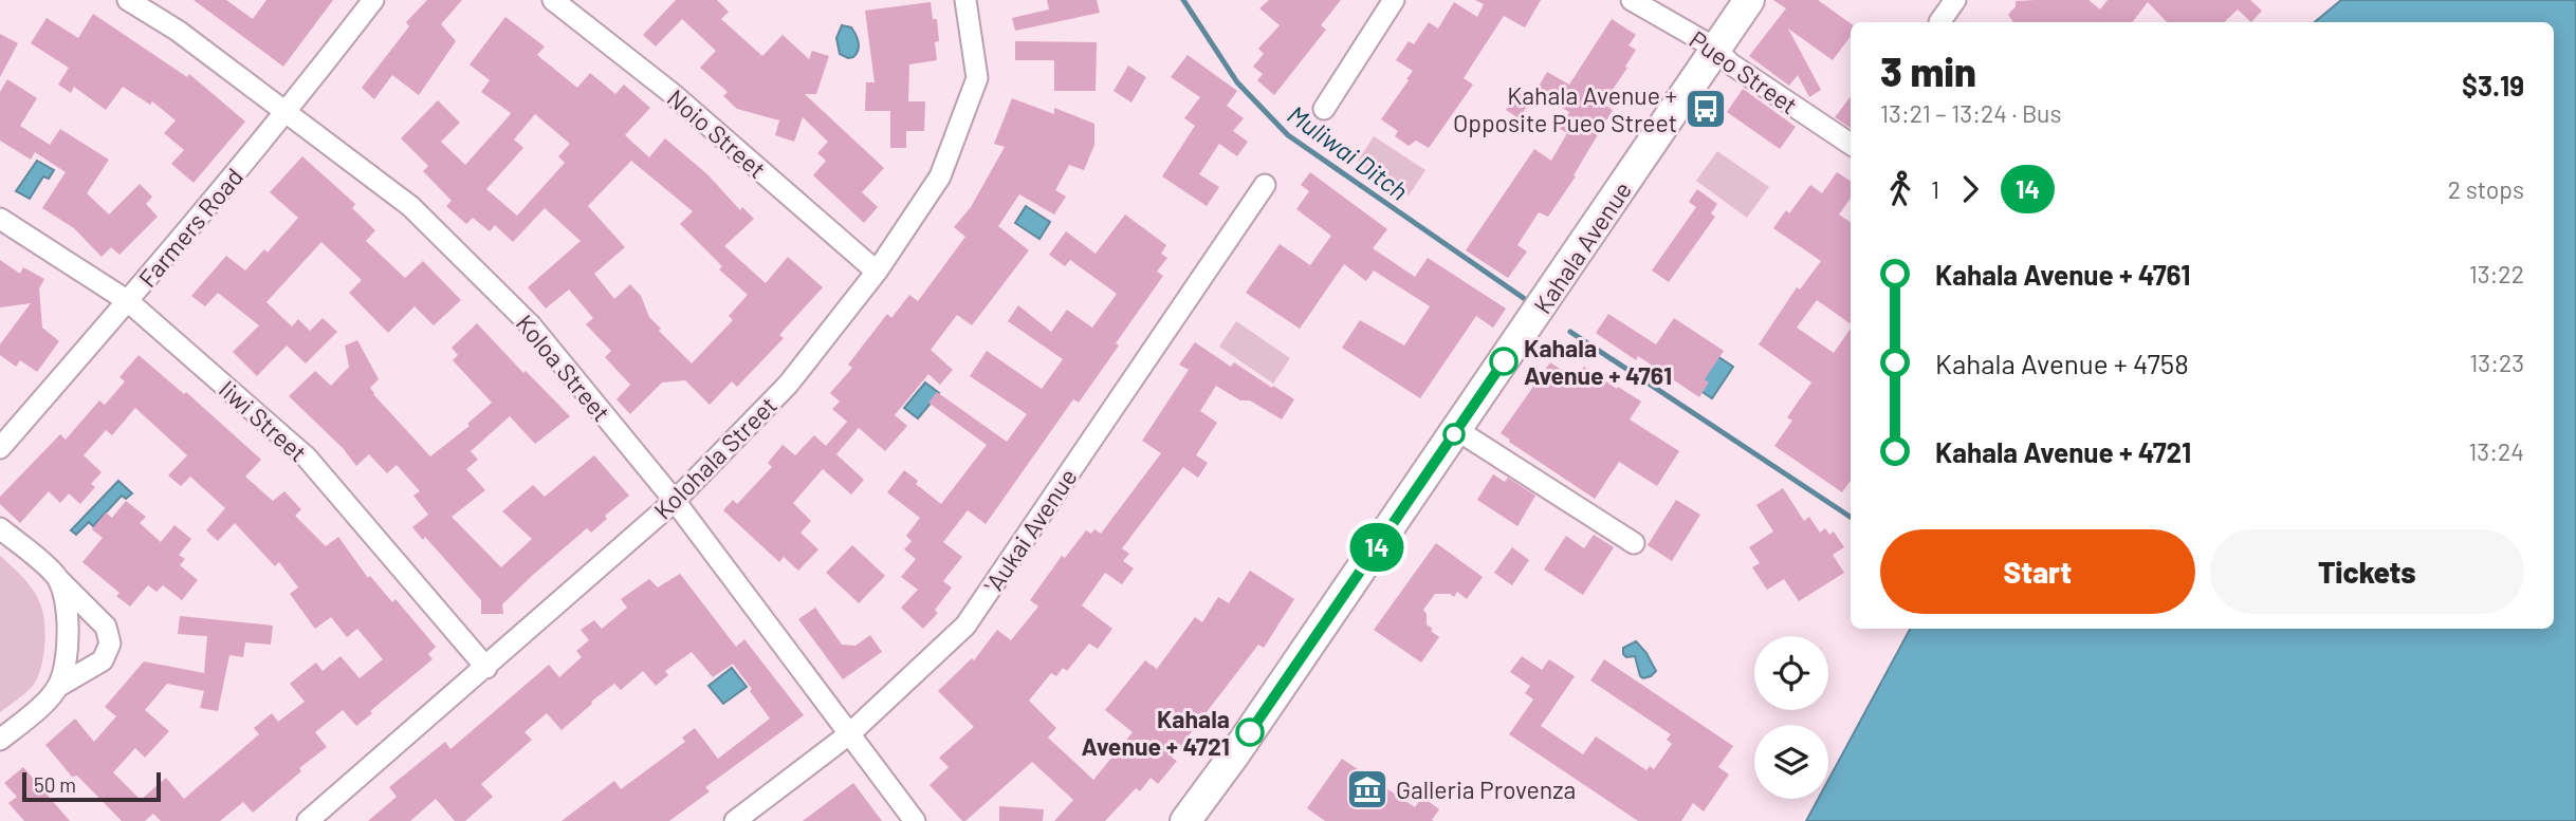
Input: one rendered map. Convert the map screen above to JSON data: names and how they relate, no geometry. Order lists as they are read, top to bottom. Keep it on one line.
{"streets":{"street":["Pueo Street","Noio Street","Farmers Road","Kahala Avenue","Koloa Street","Iiwi Street","Kolohala Street","ʻAukai Avenue"]},"crossings":[["Pueo Street","Kahala Avenue"],["Noio Street","Kolohala Street"],["Farmers Road","Koloa Street"],["Farmers Road","Iiwi Street"],["Koloa Street","Kolohala Street"],["Koloa Street","ʻAukai Avenue"],["Iiwi Street","Kolohala Street"]],"water":["Muliwai Ditch"],"places":{"bus stop":["Kahala Avenue + Opposite Pueo Street"],"other":["Kahala Avenue + 4761","Kahala Avenue + 4721"],"museum":["Galleria Provenza"]},"lines":["bus line 14"],"scale_bar":"50 m","page":{"on_map":"14","heading":["3 min","13:21 – 13:24 · Bus","$3.19"],"legs":["1","14","2 stops"],"list":[{"name":"Kahala Avenue + 4761","value":"13:22"},{"name":"Kahala Avenue + 4758","value":"13:23"},{"name":"Kahala Avenue + 4721","value":"13:24"}],"buttons":["Start","Tickets"],"scale":"50 m"}}
